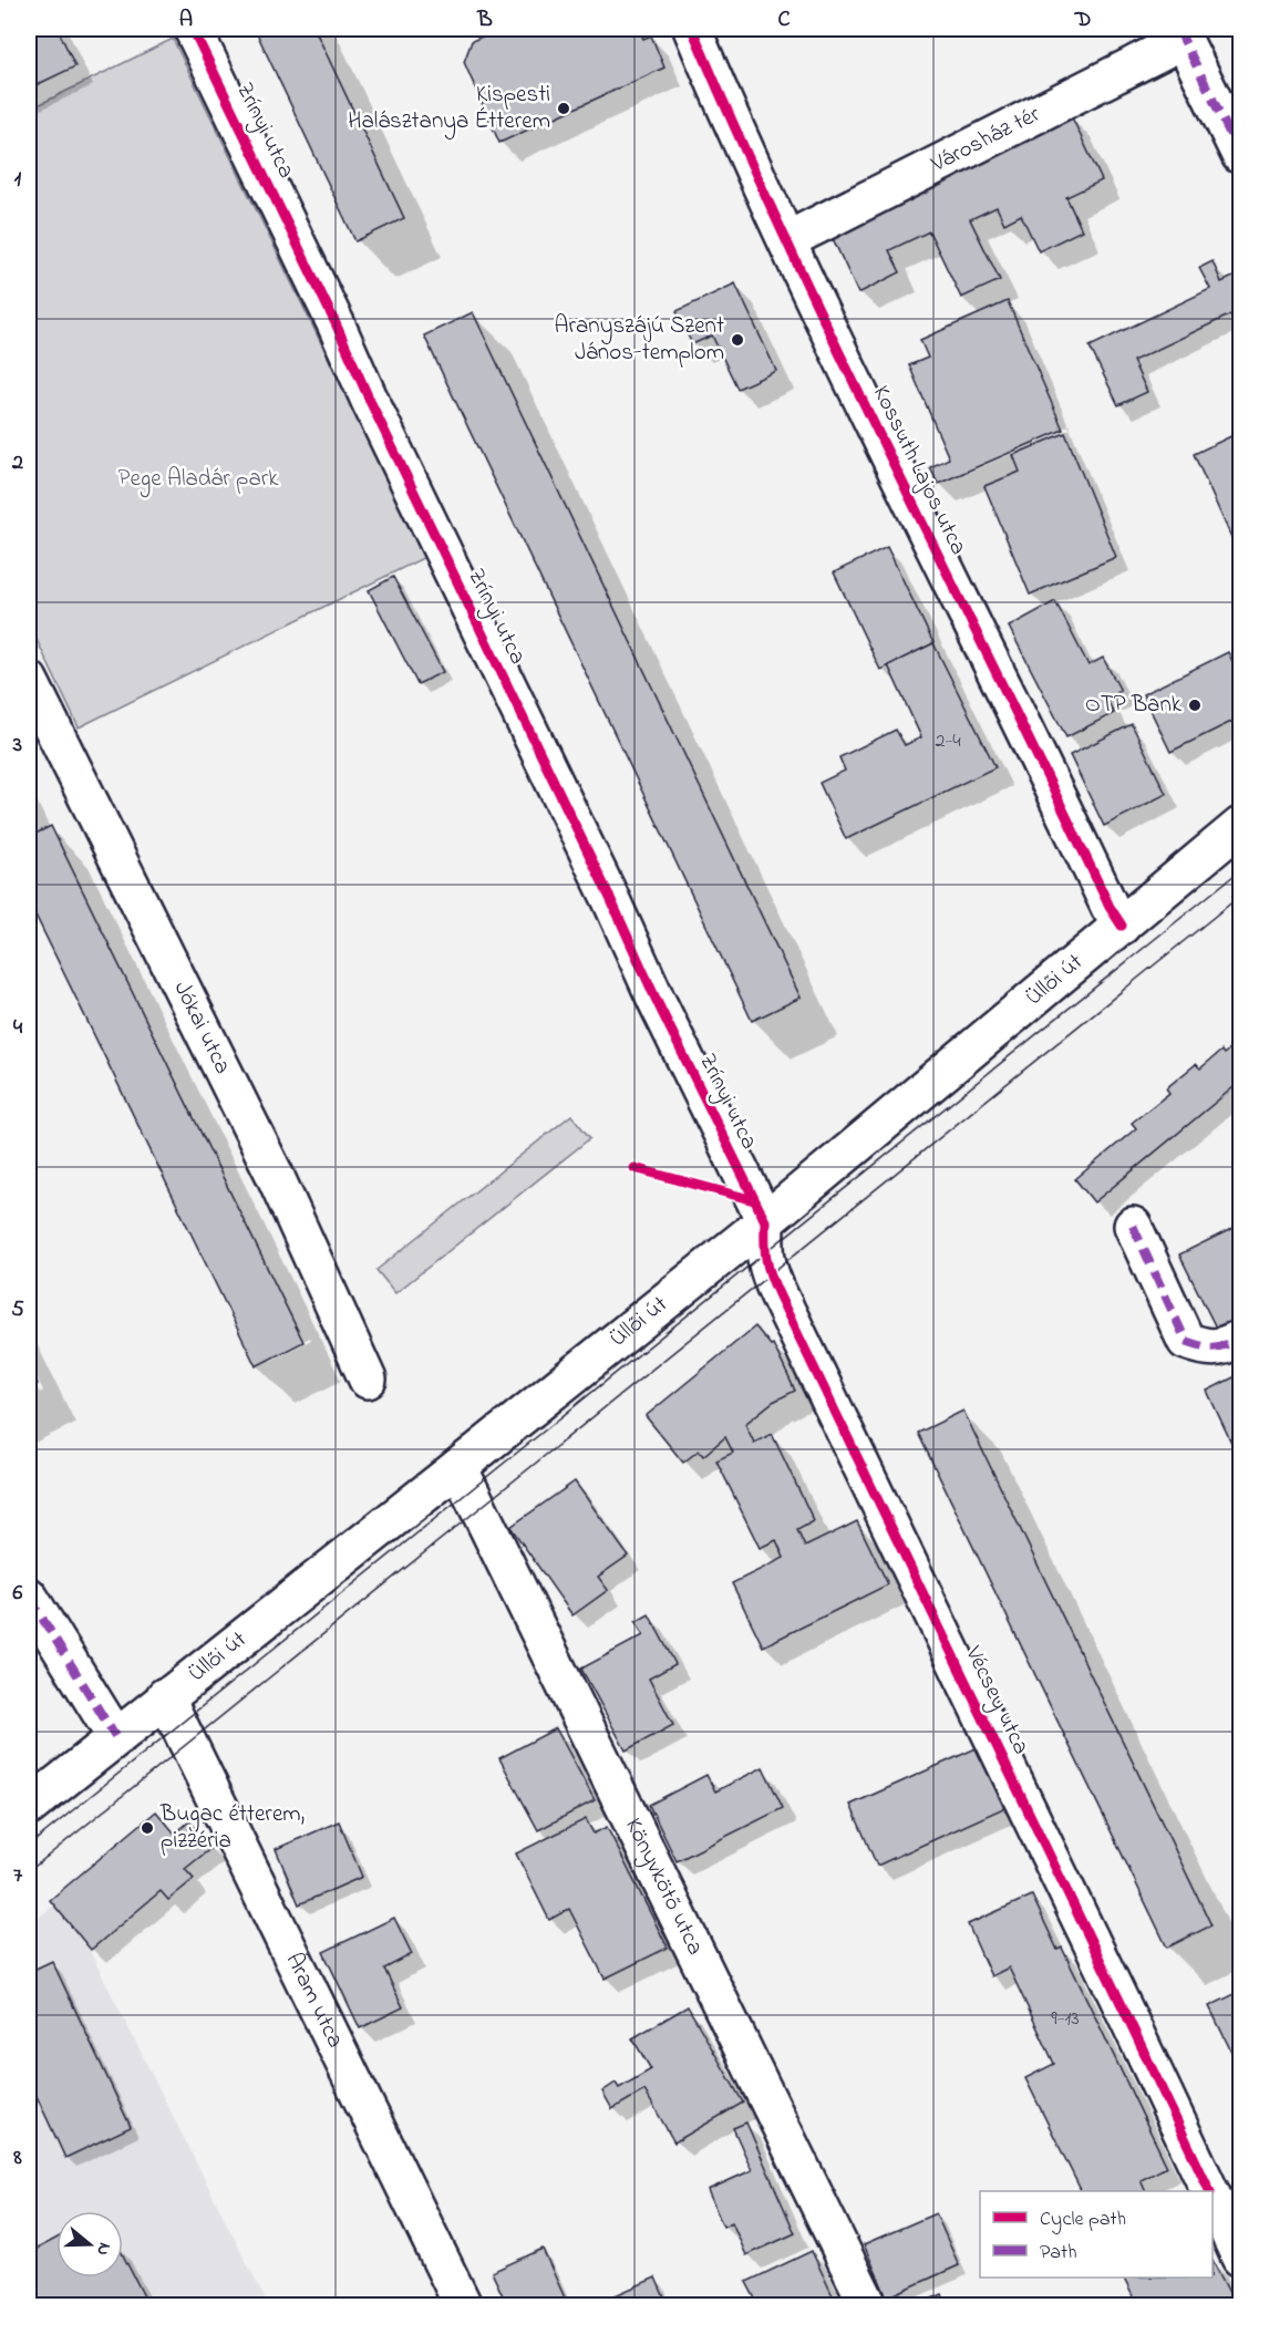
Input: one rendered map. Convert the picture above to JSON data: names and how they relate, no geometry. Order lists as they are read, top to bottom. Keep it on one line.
{"streets":{"street":["Zrínyi utca","Városház tér","Kossuth Lajos utca","Üllői út","Jókai utca","Vécsey utca","Könyvkötő utca","Áram utca"]},"crossings":[["Zrínyi utca","Üllői út"],["Zrínyi utca","Vécsey utca"],["Városház tér","Kossuth Lajos utca"],["Kossuth Lajos utca","Üllői út"],["Üllői út","Vécsey utca"],["Üllői út","Könyvkötő utca"],["Üllői út","Áram utca"]],"parks":["Pege Aladár park"],"places":["Kispesti Halásztanya Étterem","Aranyszájú Szent János-templom","OTP Bank","Bugac étterem, pizzéria"],"house_numbers":["2-4","9-13"],"legend":["Cycle path","Path"],"north":"right","grid":{"columns":["A","B","C","D"],"rows":["1","2","3","4","5","6","7","8"]}}
